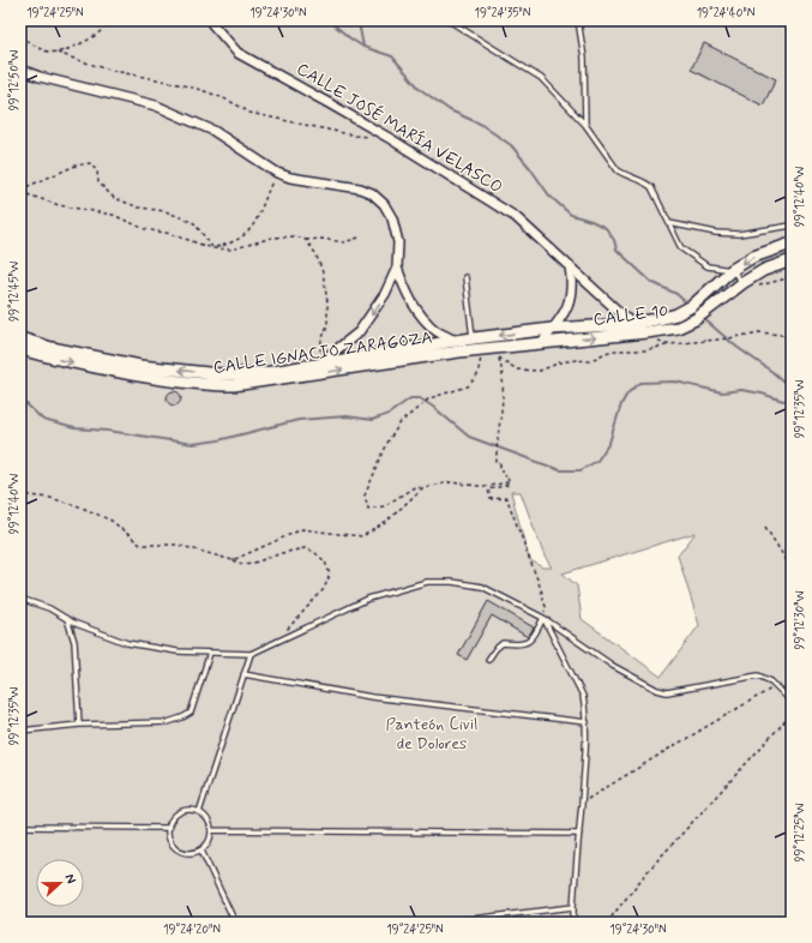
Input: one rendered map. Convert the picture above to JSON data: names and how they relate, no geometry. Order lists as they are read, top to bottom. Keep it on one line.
{"streets":{"street":["CALLE JOSÉ MARÍA VELASCO","CALLE 10","CALLE IGNACIO ZARAGOZA"]},"crossings":[["CALLE JOSÉ MARÍA VELASCO","CALLE 10"],["CALLE 10","CALLE IGNACIO ZARAGOZA"]],"parks":["Panteón Civil de Dolores"],"north":"right","coordinates":["19°24'25\"N","19°24'30\"N","19°24'35\"N","19°24'40\"N","99°12'50\"W","99°12'40\"W","99°12'45\"W","99°12'35\"W","99°12'30\"W","99°12'25\"W","19°24'20\"N"]}
